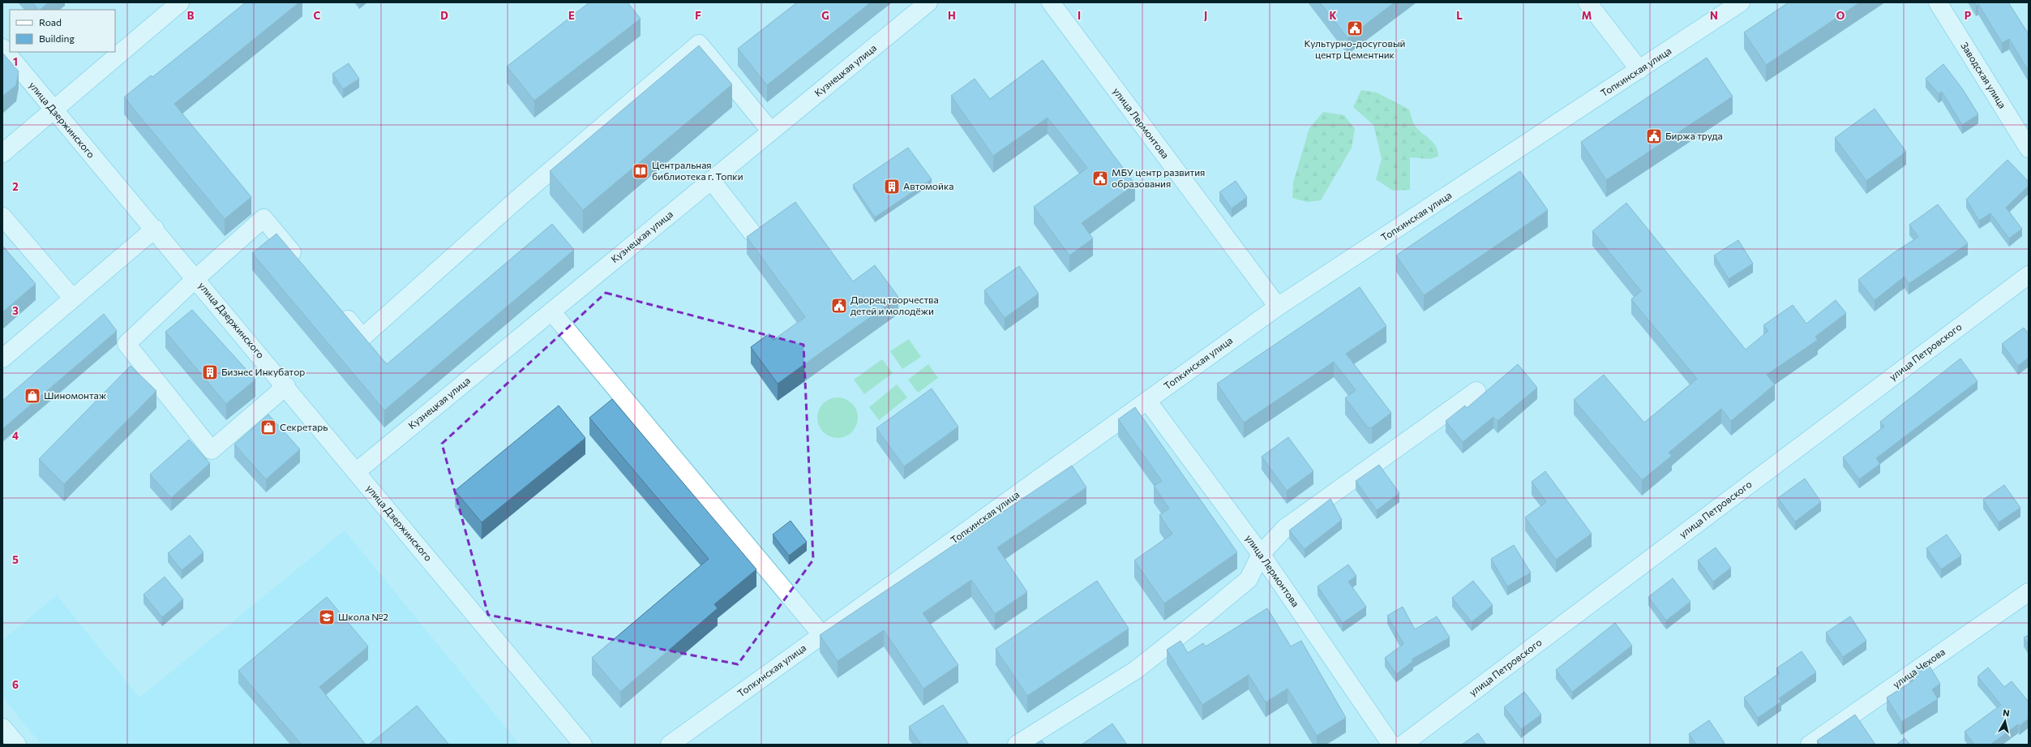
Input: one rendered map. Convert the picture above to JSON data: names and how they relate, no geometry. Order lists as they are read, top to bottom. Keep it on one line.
{"streets":{"street":["Кузнецкая улица","Топкинская улица","Заводская улица","улица Дзержинского","улица Лермонтова","улица Петровского","улица Чехова"]},"crossings":[["Кузнецкая улица","улица Дзержинского"],["Топкинская улица","улица Лермонтова"]],"places":{"public building":["Культурно-досуговый центр Цементник","Биржа труда","МБУ центр развития образования","Дворец творчества детей и молодёжи"],"library":["Центральная библиотека г. Топки"],"building":["Автомойка","Бизнес Инкубатор"],"shop":["Шиномонтаж","Секретарь"],"school or university":["Школа №2"]},"legend":["Road","Building"],"north":"top","grid":{"columns":["B","C","D","E","F","G","H","I","J","K","L","M","N","O","P"],"rows":["1","2","3","4","5","6"]}}
